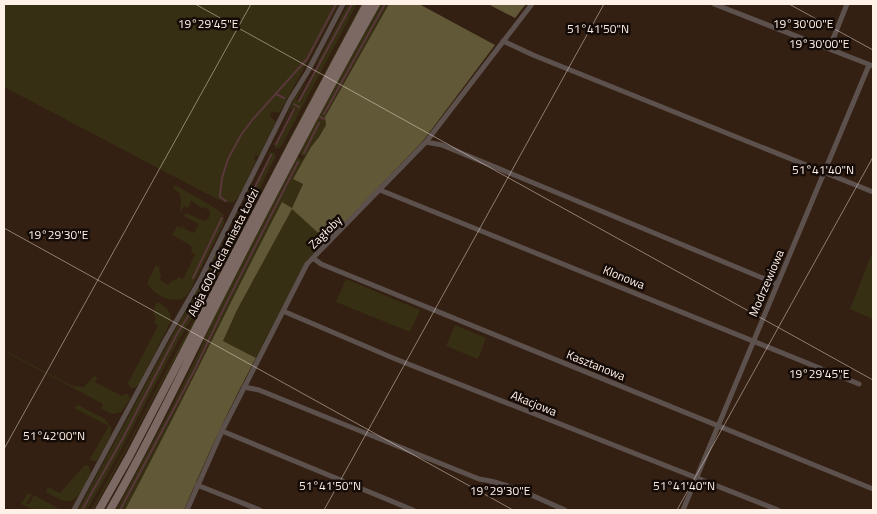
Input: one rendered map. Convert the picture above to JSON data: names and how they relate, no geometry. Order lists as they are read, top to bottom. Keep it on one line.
{"streets":{"main road":["Aleja 600-lecia miasta Łodzi"],"street":["Zagłoby","Klonowa","Modrzewiowa","Kasztanowa","Akacjowa"]},"crossings":[["Zagłoby","Klonowa"],["Zagłoby","Kasztanowa"],["Zagłoby","Akacjowa"],["Klonowa","Modrzewiowa"],["Modrzewiowa","Kasztanowa"],["Modrzewiowa","Akacjowa"]],"coordinates":["19°29'45\"E","19°30'00\"E","51°41'50\"N","51°41'40\"N","19°29'30\"E","51°42'00\"N"]}
